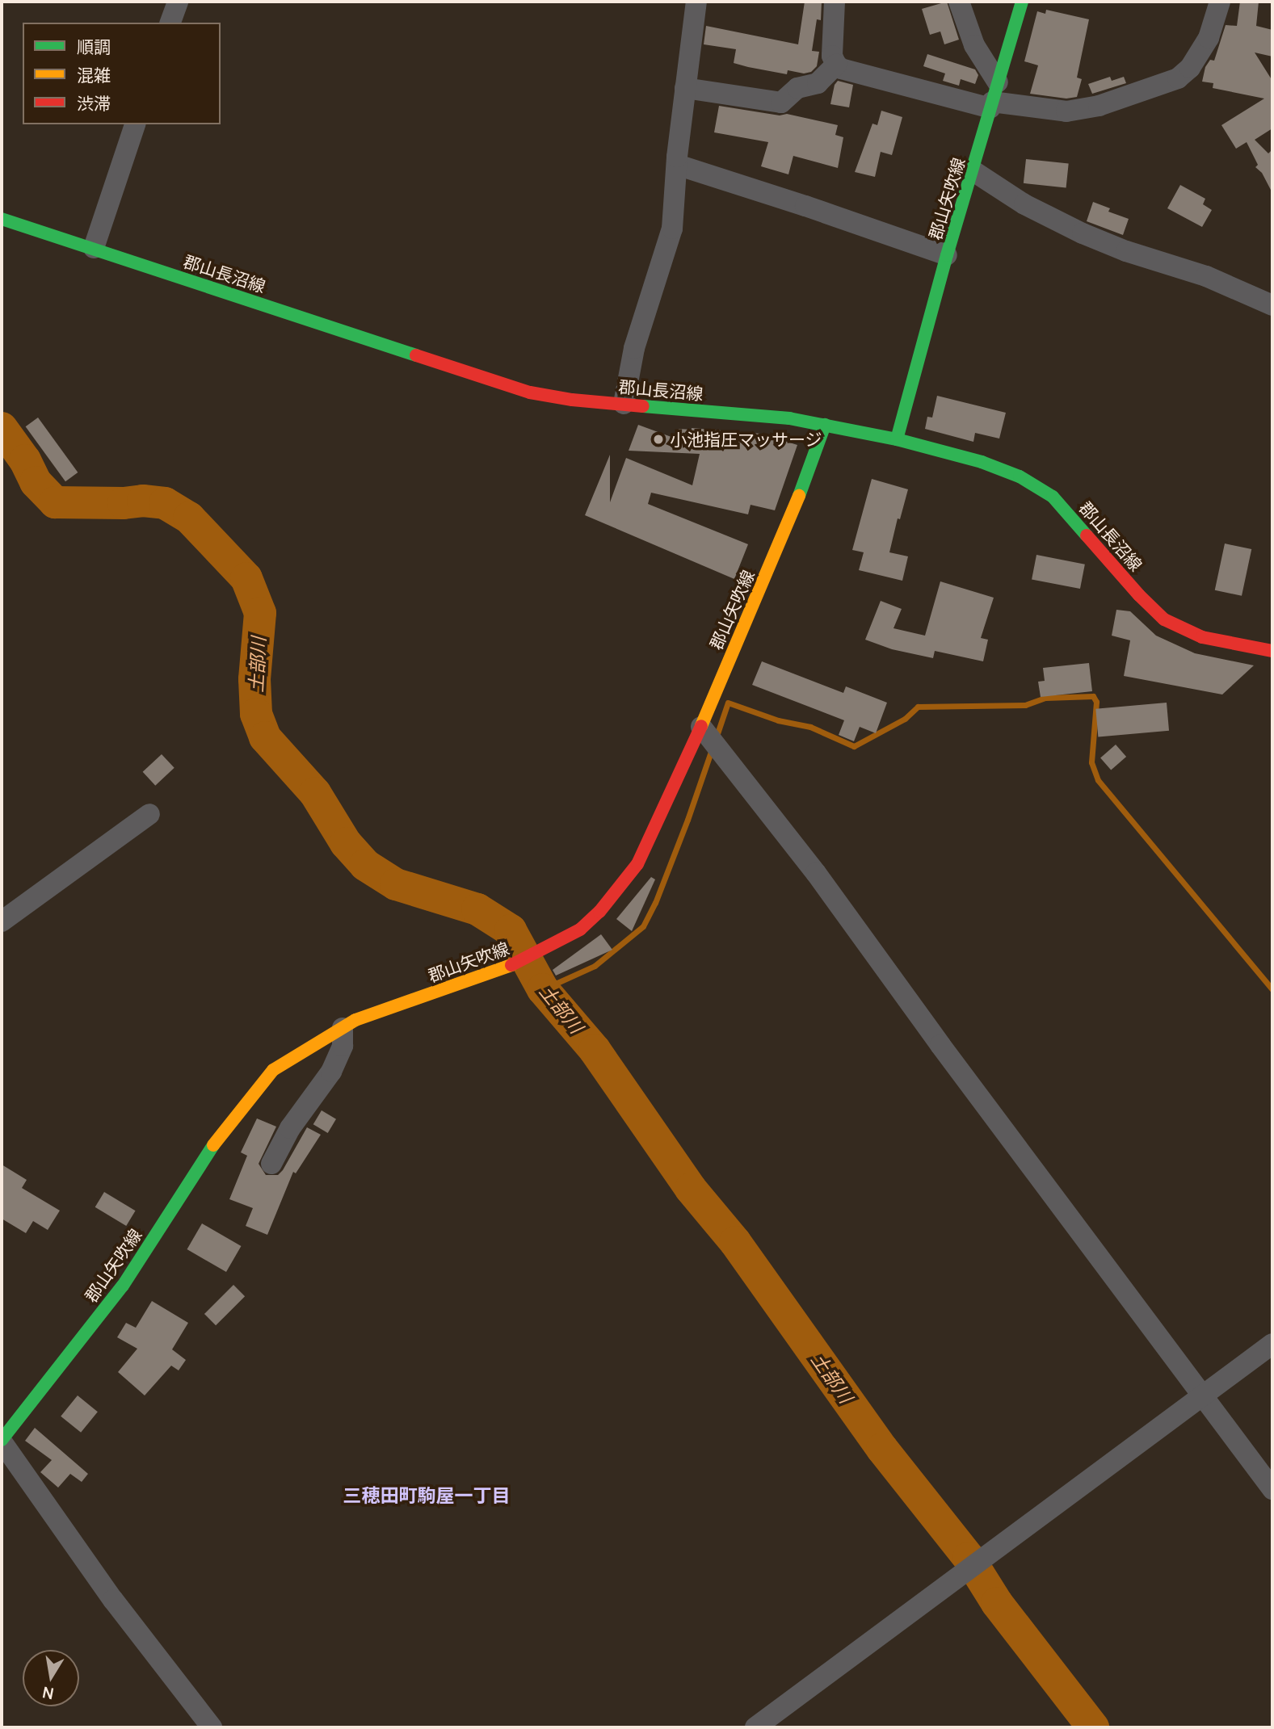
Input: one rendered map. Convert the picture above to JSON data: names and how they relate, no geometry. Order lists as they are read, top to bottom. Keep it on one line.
{"streets":{"main road":["郡山矢吹線","郡山長沼線"]},"crossings":[["郡山矢吹線","郡山長沼線"]],"districts":["三穂田町駒屋一丁目"],"water":["土部川"],"places":["小池指圧マッサージ"],"legend":["順調","混雑","渋滞"],"north":"bottom"}
